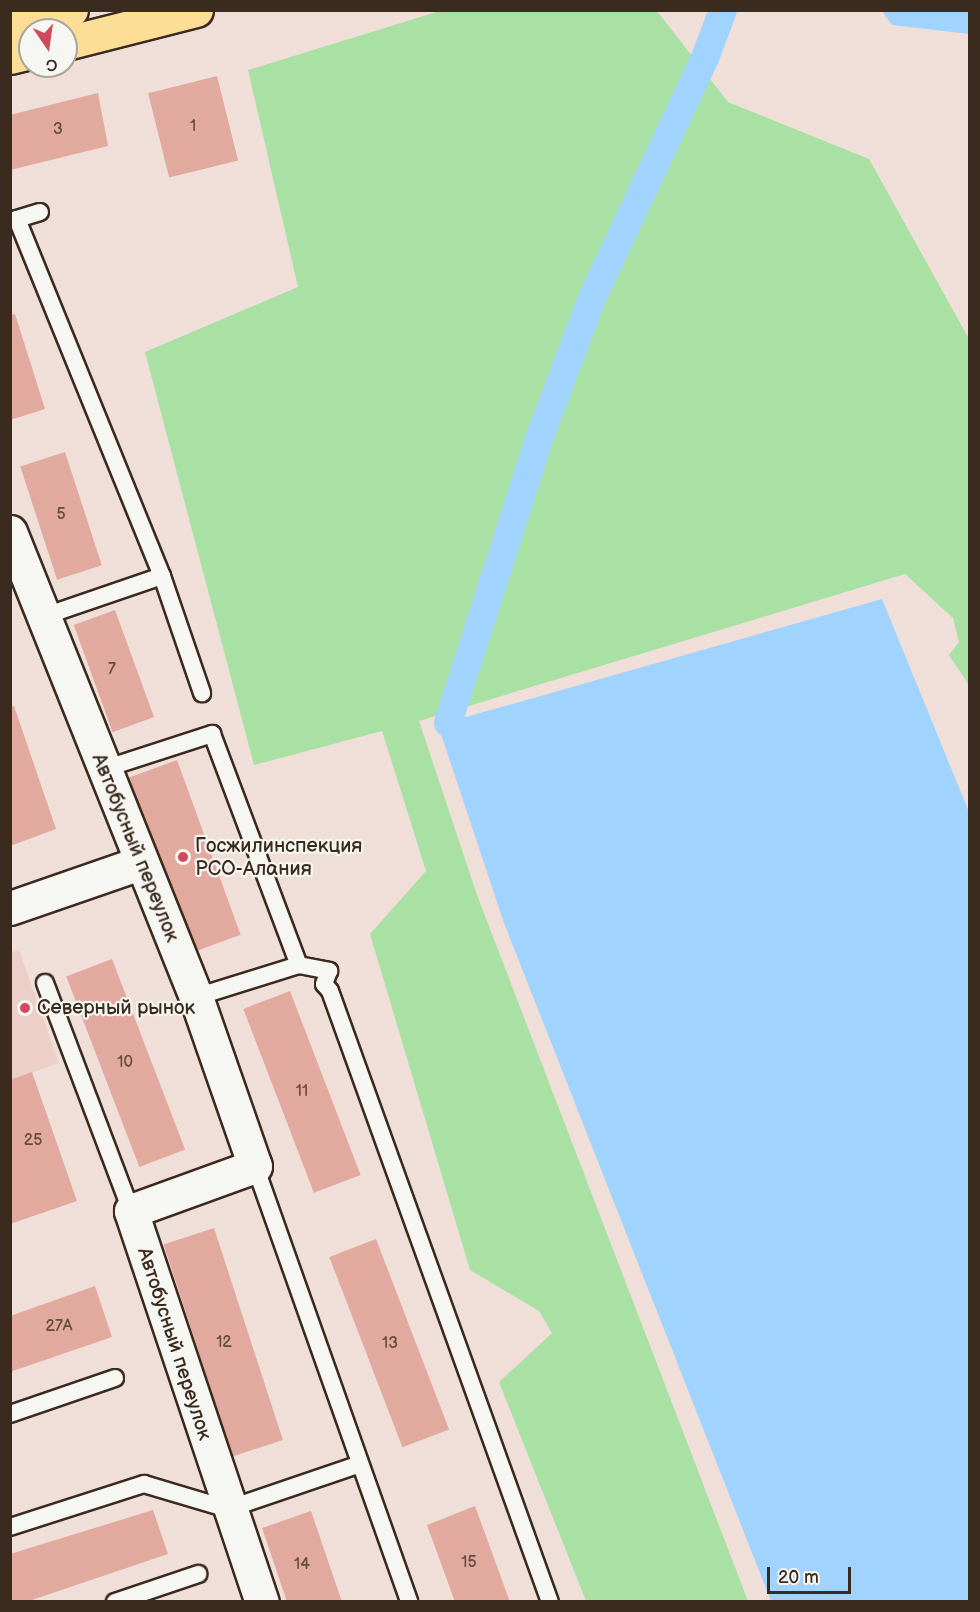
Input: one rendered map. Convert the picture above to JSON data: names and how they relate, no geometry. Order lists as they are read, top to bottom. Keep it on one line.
{"streets":{"street":["Автобусный переулок"]},"places":["Госжилинспекция РСО-Алания","Северный рынок"],"house_numbers":["1","3","5","7","10","11","25","27А","12","13","15","14"],"scale_bar":"20 m","north":"bottom"}
